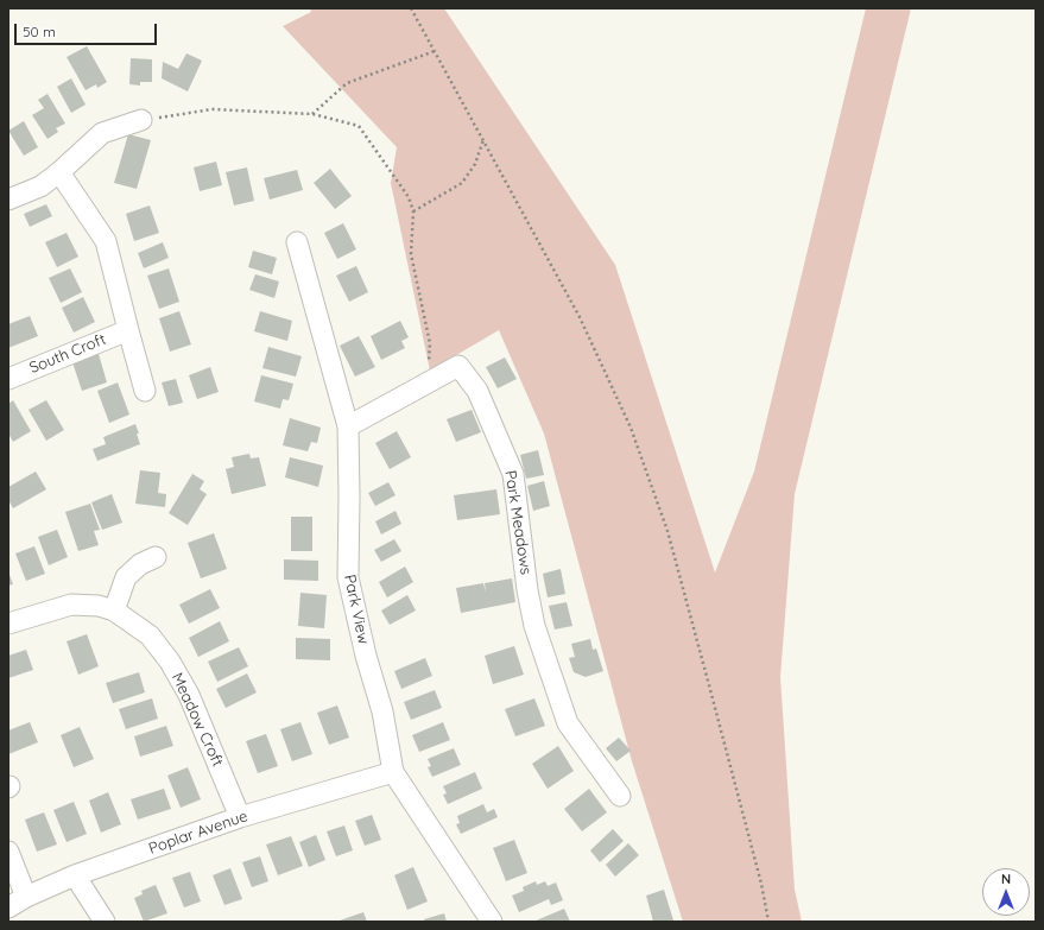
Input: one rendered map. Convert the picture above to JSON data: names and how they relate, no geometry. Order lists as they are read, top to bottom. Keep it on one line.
{"streets":{"street":["South Croft","Park Meadows","Park View","Meadow Croft","Poplar Avenue"]},"crossings":[["Park Meadows","Park View"],["Park View","Poplar Avenue"],["Meadow Croft","Poplar Avenue"]],"scale_bar":"50 m","north":"top"}
